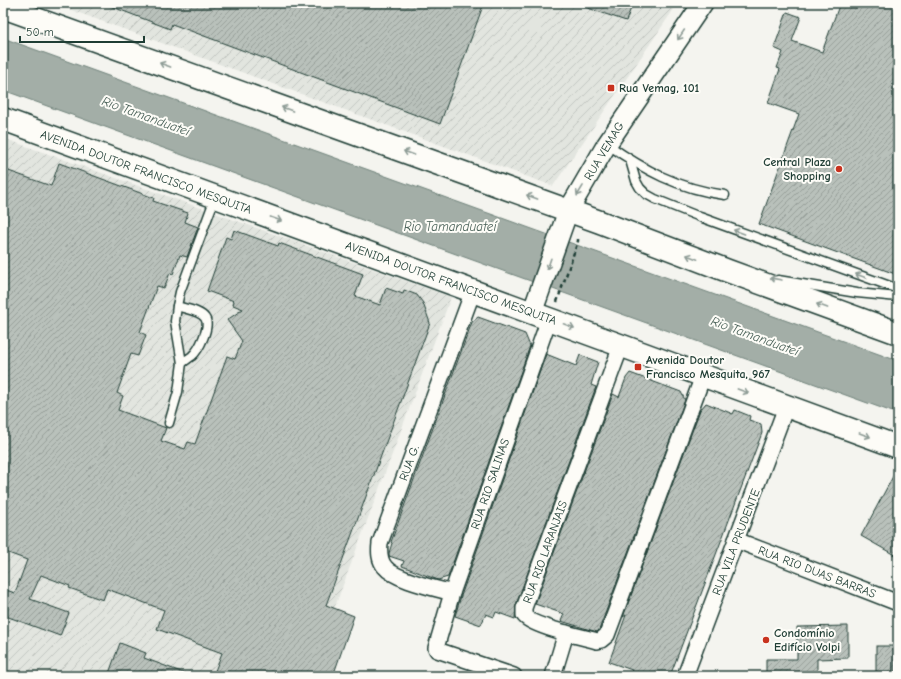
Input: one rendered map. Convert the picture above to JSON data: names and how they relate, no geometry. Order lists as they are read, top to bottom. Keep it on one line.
{"streets":{"highway":["AVENIDA DOUTOR FRANCISCO MESQUITA"],"street":["RUA VEMAG","RUA G.","RUA RIO SALINAS","RUA VILA PRUDENTE","RUA RIO LARANJAIS","RUA RIO DUAS BARRAS"]},"crossings":[["RUA VEMAG","AVENIDA DOUTOR FRANCISCO MESQUITA"],["RUA VEMAG","RUA RIO SALINAS"],["AVENIDA DOUTOR FRANCISCO MESQUITA","RUA G."],["AVENIDA DOUTOR FRANCISCO MESQUITA","RUA RIO SALINAS"],["AVENIDA DOUTOR FRANCISCO MESQUITA","RUA VILA PRUDENTE"],["AVENIDA DOUTOR FRANCISCO MESQUITA","RUA RIO LARANJAIS"],["RUA G.","RUA RIO SALINAS"],["RUA VILA PRUDENTE","RUA RIO DUAS BARRAS"]],"one_way":["RUA VEMAG"],"water":["Rio Tamanduateí"],"places":{"transit":["Rua Vemag, 101","Avenida Doutor Francisco Mesquita, 967"],"other":["Central Plaza Shopping","Condomínio Edifício Volpi"]},"scale_bar":"50 m"}
